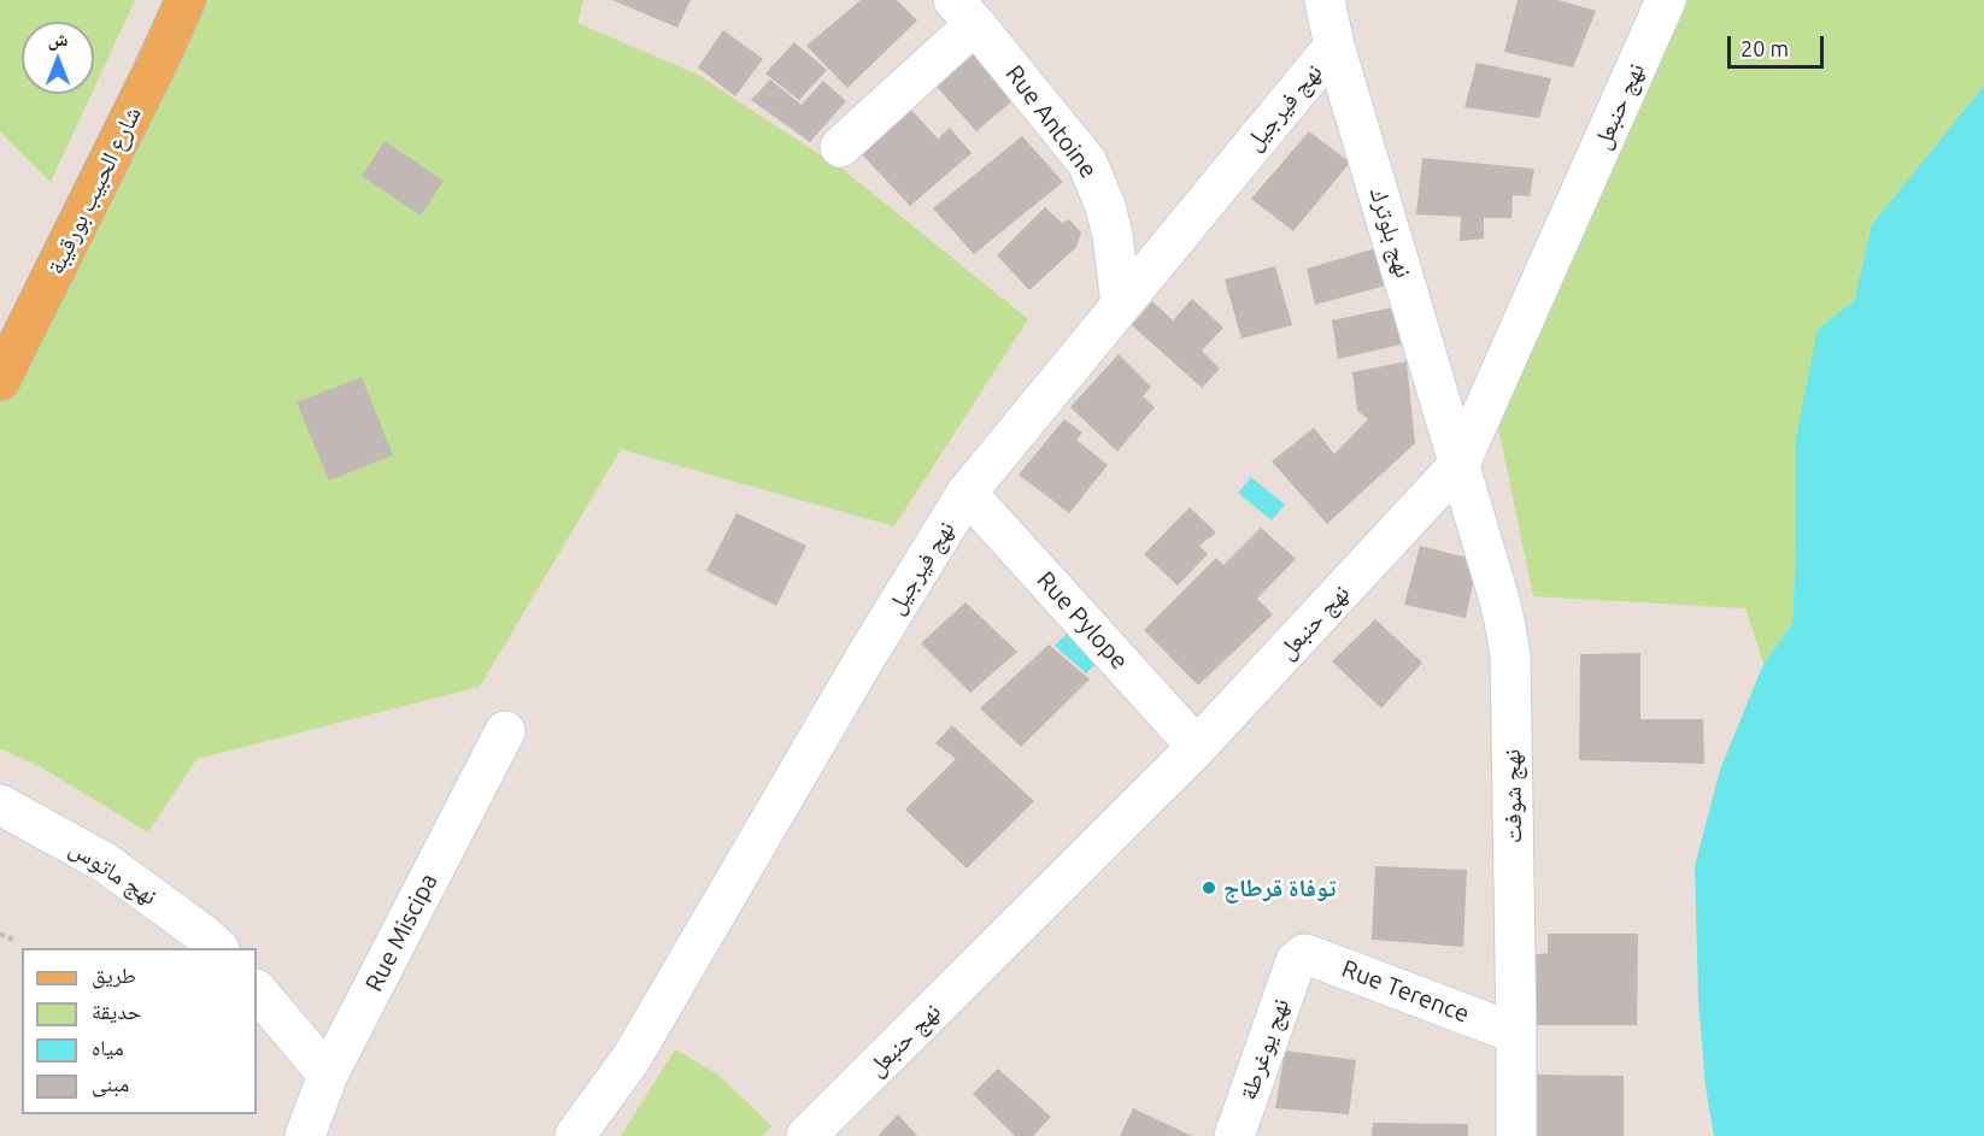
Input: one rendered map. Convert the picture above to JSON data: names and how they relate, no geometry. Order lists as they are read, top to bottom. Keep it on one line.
{"streets":{"main road":["شارع الحبيب بورقيبة"],"street":["نهج حنبعل","نهج فيرجيل","Rue Antoine","نهج بلوترك","Rue Pylope","نهج شوفت","نهج ماتوس","Rue Miscipa","Rue Terence","نهج يوغرطة"]},"crossings":[["نهج حنبعل","نهج بلوترك"],["نهج حنبعل","Rue Pylope"],["نهج حنبعل","نهج شوفت"],["نهج فيرجيل","Rue Antoine"],["نهج فيرجيل","نهج بلوترك"],["نهج فيرجيل","Rue Pylope"],["نهج بلوترك","نهج شوفت"],["نهج شوفت","Rue Terence"],["Rue Terence","نهج يوغرطة"]],"places":["توفاة قرطاج"],"legend":["طريق","حديقة","مياه","مبنى"],"scale_bar":"20 m","north":"top"}
